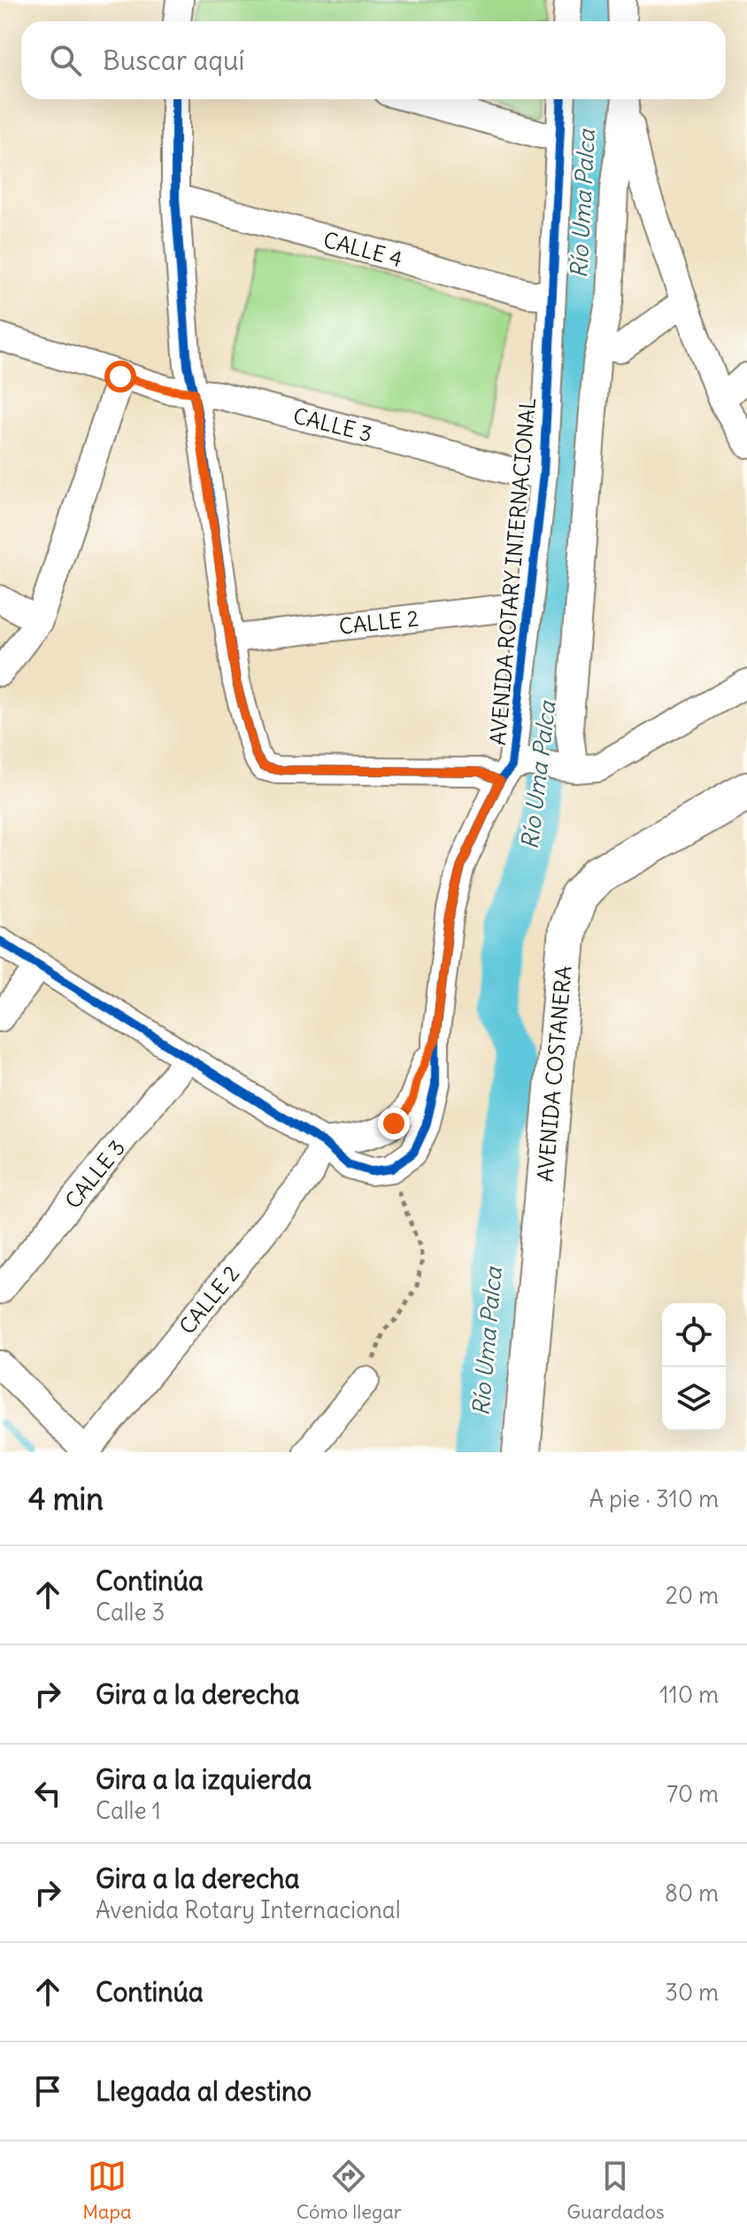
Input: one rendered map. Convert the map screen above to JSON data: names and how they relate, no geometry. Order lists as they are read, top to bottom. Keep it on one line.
{"streets":{"street":["CALLE 4","CALLE 3","AVENIDA ROTARY INTERNACIONAL","CALLE 2","AVENIDA COSTANERA"]},"crossings":[["CALLE 4","AVENIDA ROTARY INTERNACIONAL"],["CALLE 3","AVENIDA ROTARY INTERNACIONAL"],["AVENIDA ROTARY INTERNACIONAL","CALLE 2"]],"water":["Río Uma Palca"],"page":{"search":"Buscar aquí","heading":["4 min","A pie · 310 m"],"list":[["Continúa","Calle 3","20 m"],["Gira a la derecha","110 m"],["Gira a la izquierda","Calle 1","70 m"],["Gira a la derecha","Avenida Rotary Internacional","80 m"],["Continúa","30 m"],"Llegada al destino"],"nav":["Mapa","Cómo llegar","Guardados"]}}
